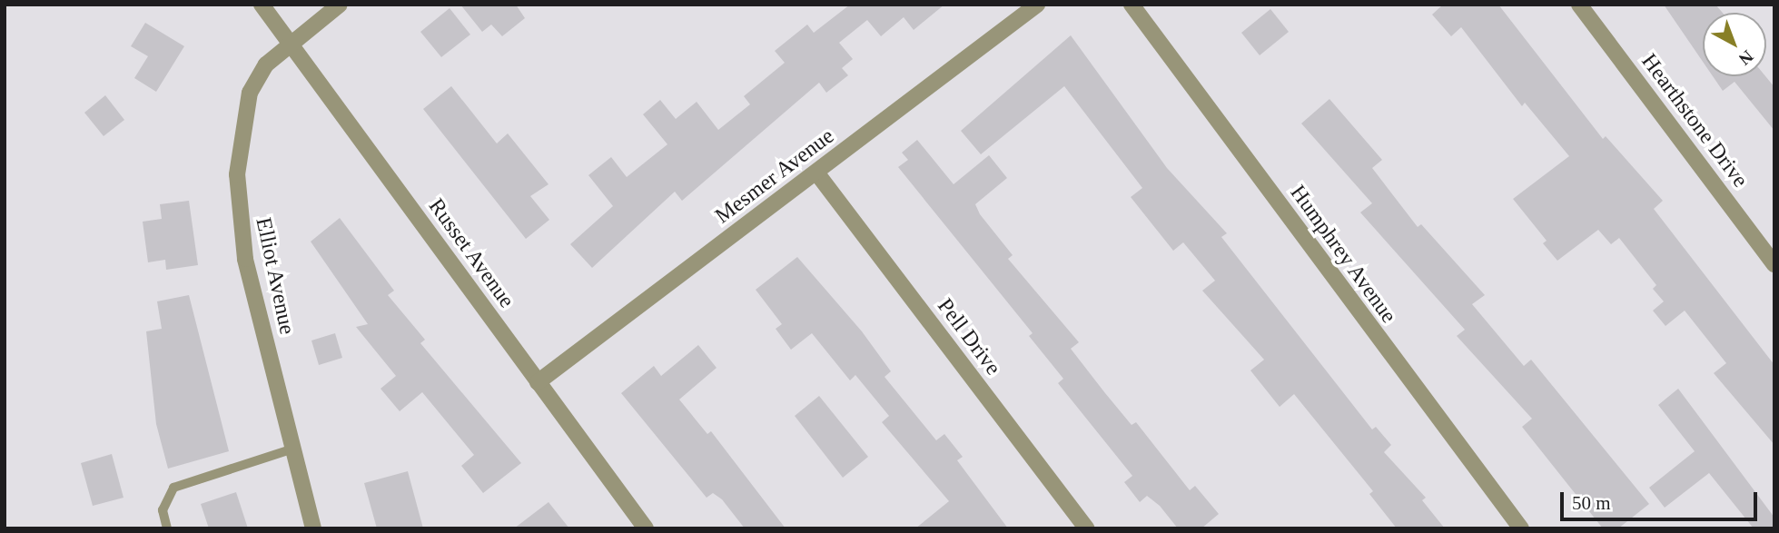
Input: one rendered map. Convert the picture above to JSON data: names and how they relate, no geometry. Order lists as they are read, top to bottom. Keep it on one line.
{"streets":{"street":["Hearthstone Drive","Mesmer Avenue","Russet Avenue","Humphrey Avenue","Elliot Avenue","Pell Drive"]},"crossings":[["Mesmer Avenue","Russet Avenue"],["Mesmer Avenue","Pell Drive"],["Russet Avenue","Elliot Avenue"]],"scale_bar":"50 m","north":"bottom right"}
